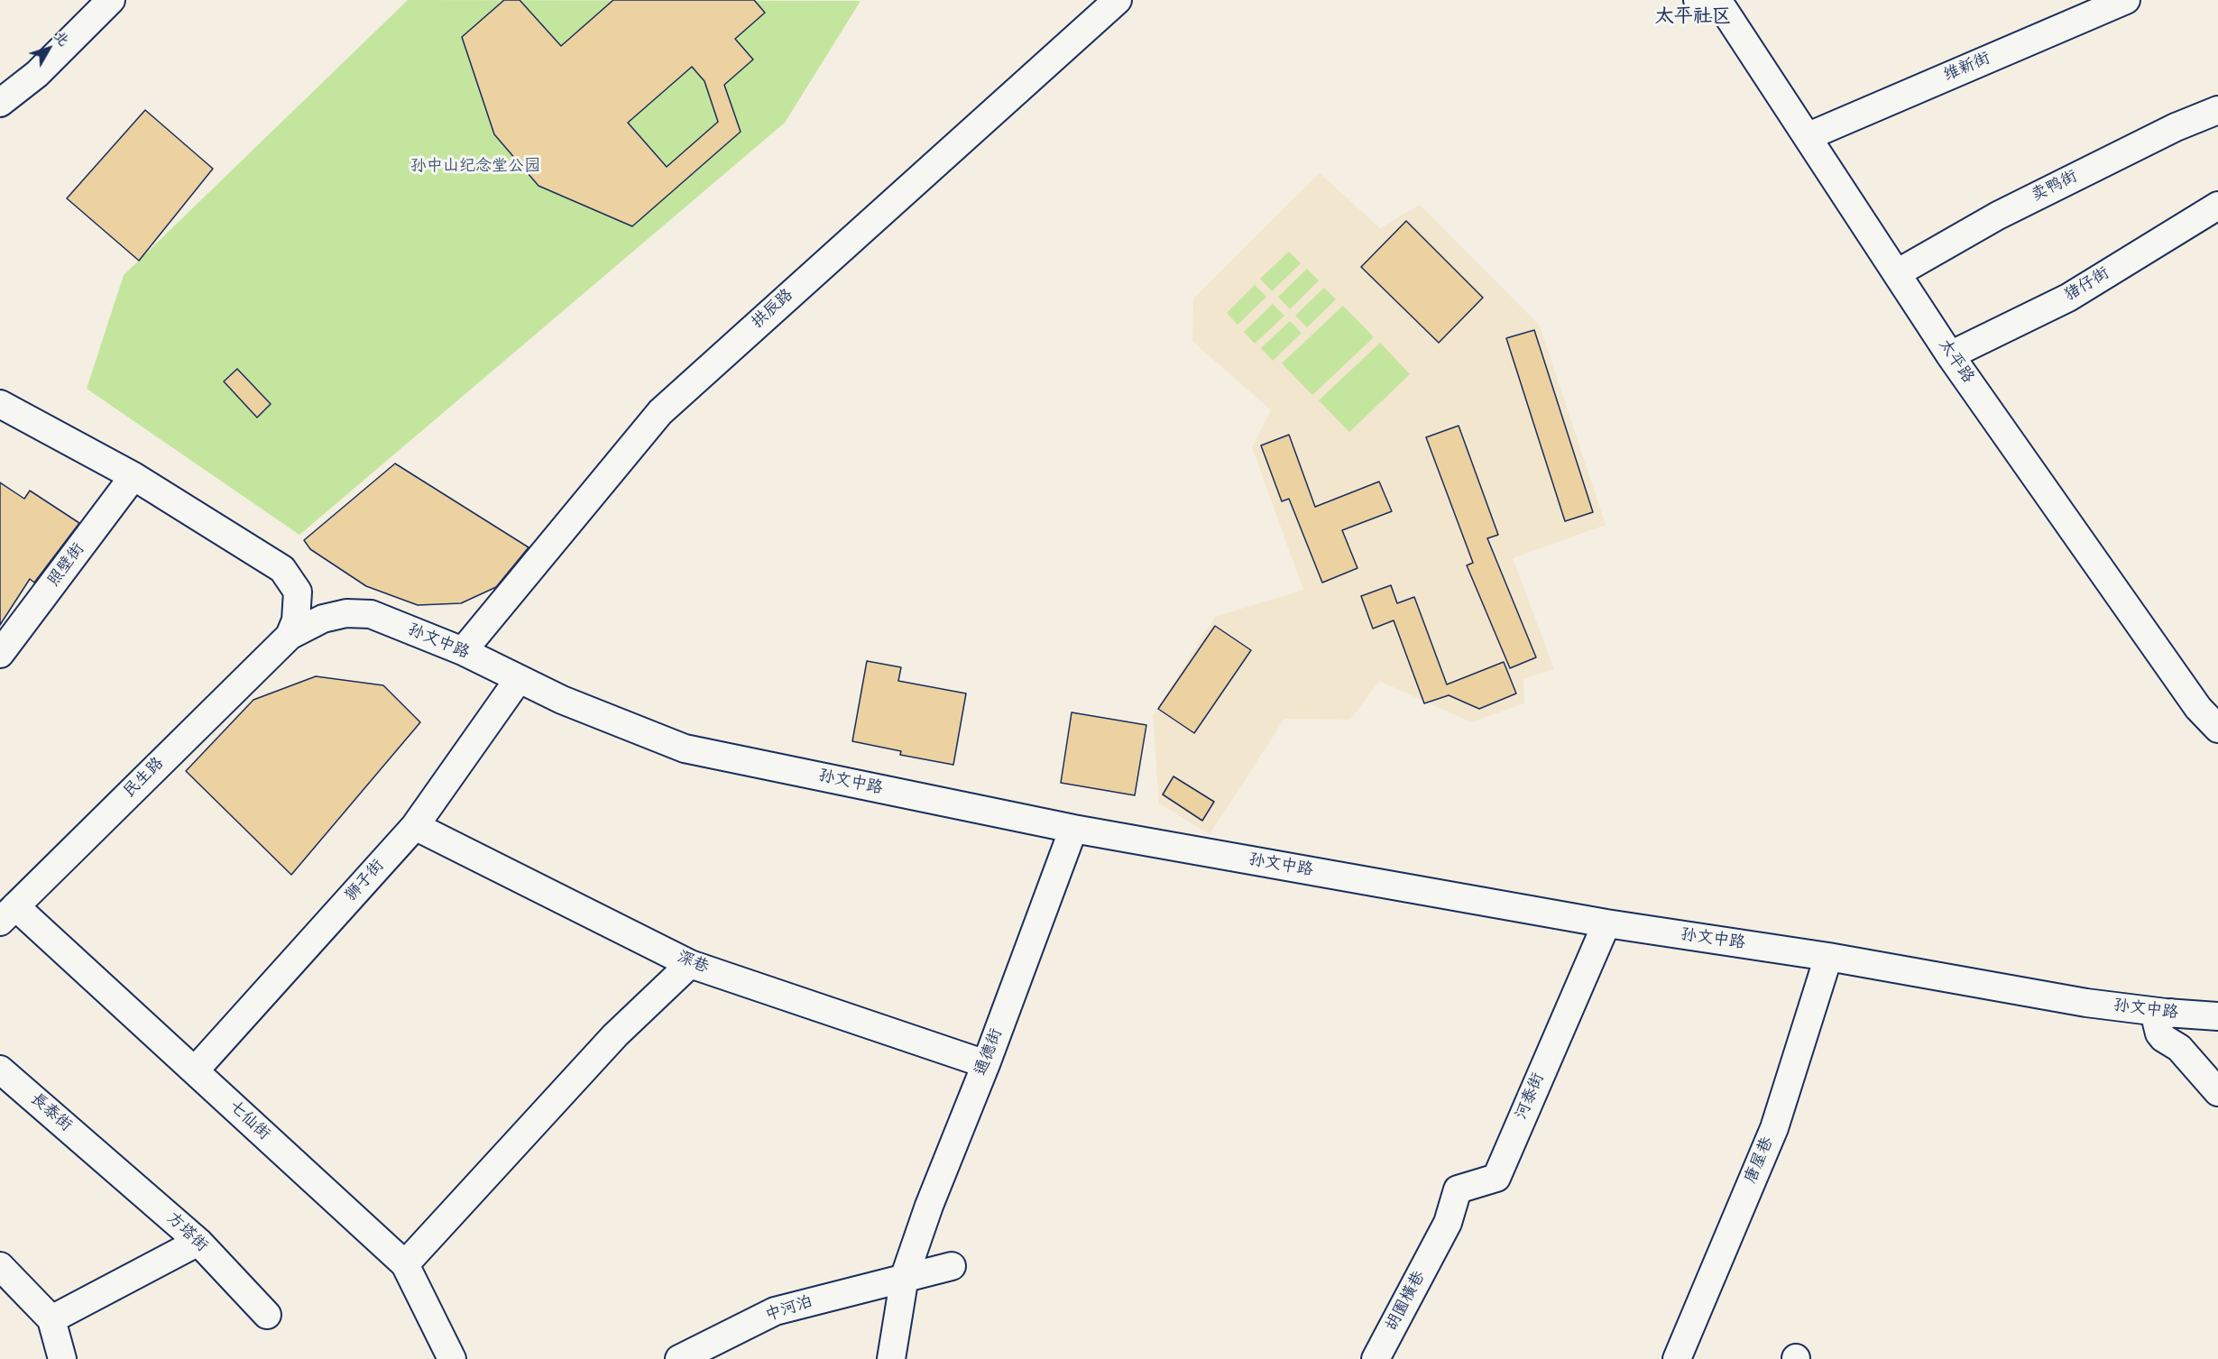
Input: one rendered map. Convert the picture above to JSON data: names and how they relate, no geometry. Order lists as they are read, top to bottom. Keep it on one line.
{"streets":{"street":["维新街","卖鸭街","猪仔街","拱辰路","太平路","照壁街","孙文中路","民生路","狮子街","深巷","通德街","河泰街","長泰街","七仙街","唐屋巷","方塔街","胡園橫巷","中河泊"]},"crossings":[["维新街","太平路"],["卖鸭街","太平路"],["猪仔街","太平路"],["拱辰路","孙文中路"],["孙文中路","民生路"],["孙文中路","狮子街"],["孙文中路","通德街"],["孙文中路","河泰街"],["孙文中路","唐屋巷"],["民生路","七仙街"],["狮子街","深巷"],["狮子街","七仙街"],["深巷","通德街"],["通德街","中河泊"],["河泰街","胡園橫巷"],["長泰街","方塔街"]],"districts":["太平社区"],"parks":["孙中山纪念堂公园"],"north":"top right"}
